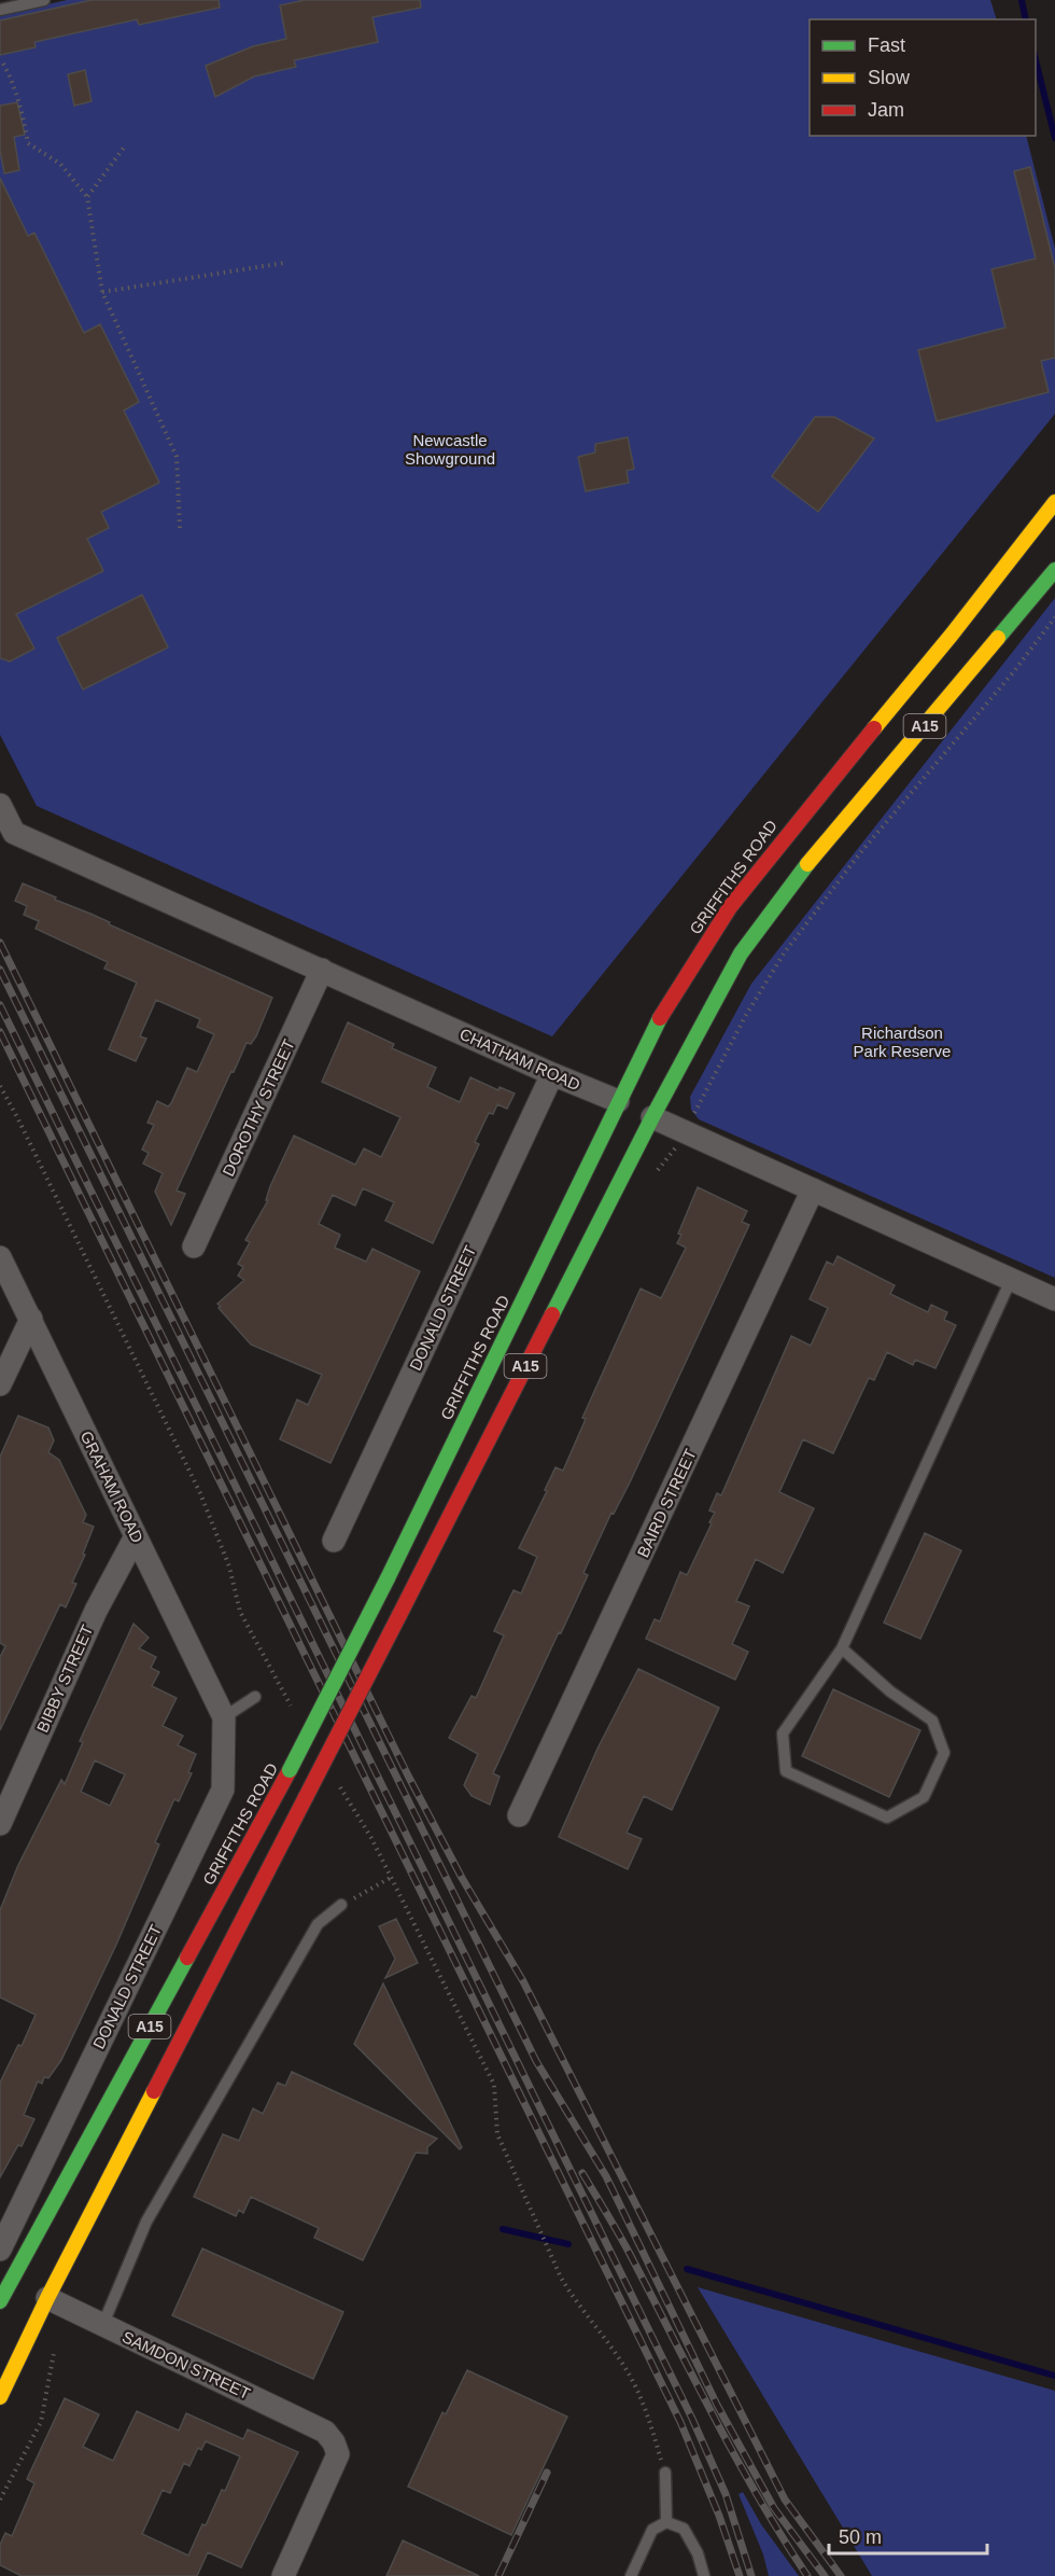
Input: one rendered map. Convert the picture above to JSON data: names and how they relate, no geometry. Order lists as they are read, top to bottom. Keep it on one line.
{"streets":{"highway":["A15","GRIFFITHS ROAD","SAMDON STREET"],"street":["CHATHAM ROAD","DOROTHY STREET","DONALD STREET","GRAHAM ROAD","BAIRD STREET","BIBBY STREET"]},"crossings":[["A15","GRIFFITHS ROAD"],["A15","SAMDON STREET"],["GRIFFITHS ROAD","CHATHAM ROAD"],["GRIFFITHS ROAD","SAMDON STREET"],["CHATHAM ROAD","DOROTHY STREET"],["CHATHAM ROAD","DONALD STREET"],["CHATHAM ROAD","BAIRD STREET"],["DONALD STREET","GRAHAM ROAD"],["GRAHAM ROAD","BIBBY STREET"]],"parks":["Newcastle Showground","Richardson Park Reserve"],"legend":["Fast","Slow","Jam"],"scale_bar":"50 m"}
